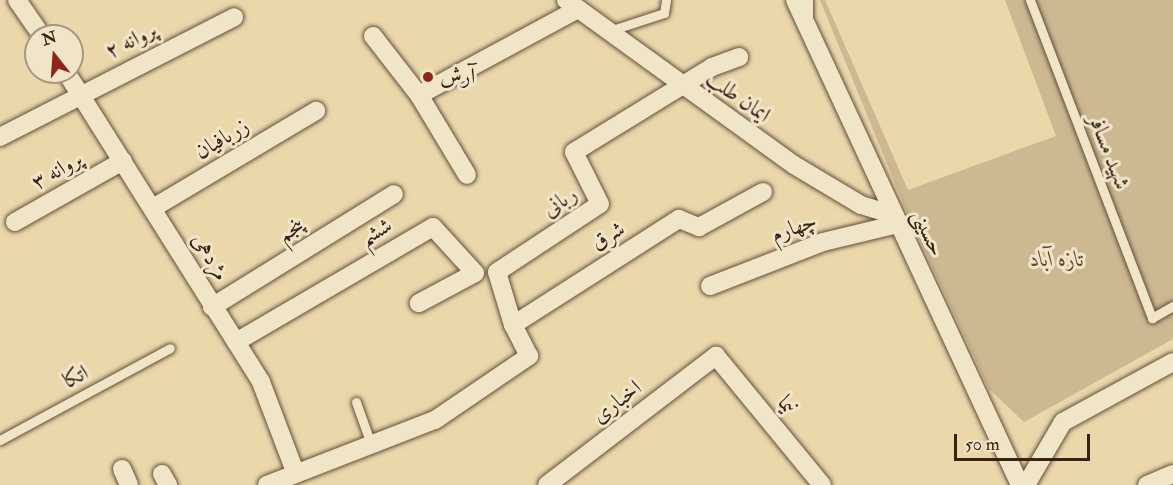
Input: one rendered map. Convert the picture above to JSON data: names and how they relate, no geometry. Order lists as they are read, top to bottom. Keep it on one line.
{"streets":{"street":["پروانه ۲","ایمان طلب","زربافیان","پروانه ۳","ربانی","چهارم","پنجم","ششم","حسینی","شرق","مژدهی","اخباری","نیما"],"lane":["شهید مسافر","اتکا"]},"crossings":[["پروانه ۲","مژدهی"],["ایمان طلب","ربانی"],["ایمان طلب","چهارم"],["ایمان طلب","حسینی"],["زربافیان","مژدهی"],["پروانه ۳","مژدهی"],["ربانی","شرق"],["چهارم","حسینی"],["پنجم","مژدهی"],["ششم","مژدهی"],["اخباری","نیما"]],"parks":["تازه آباد"],"places":["آرش"],"scale_bar":"50 m","north":"top"}
